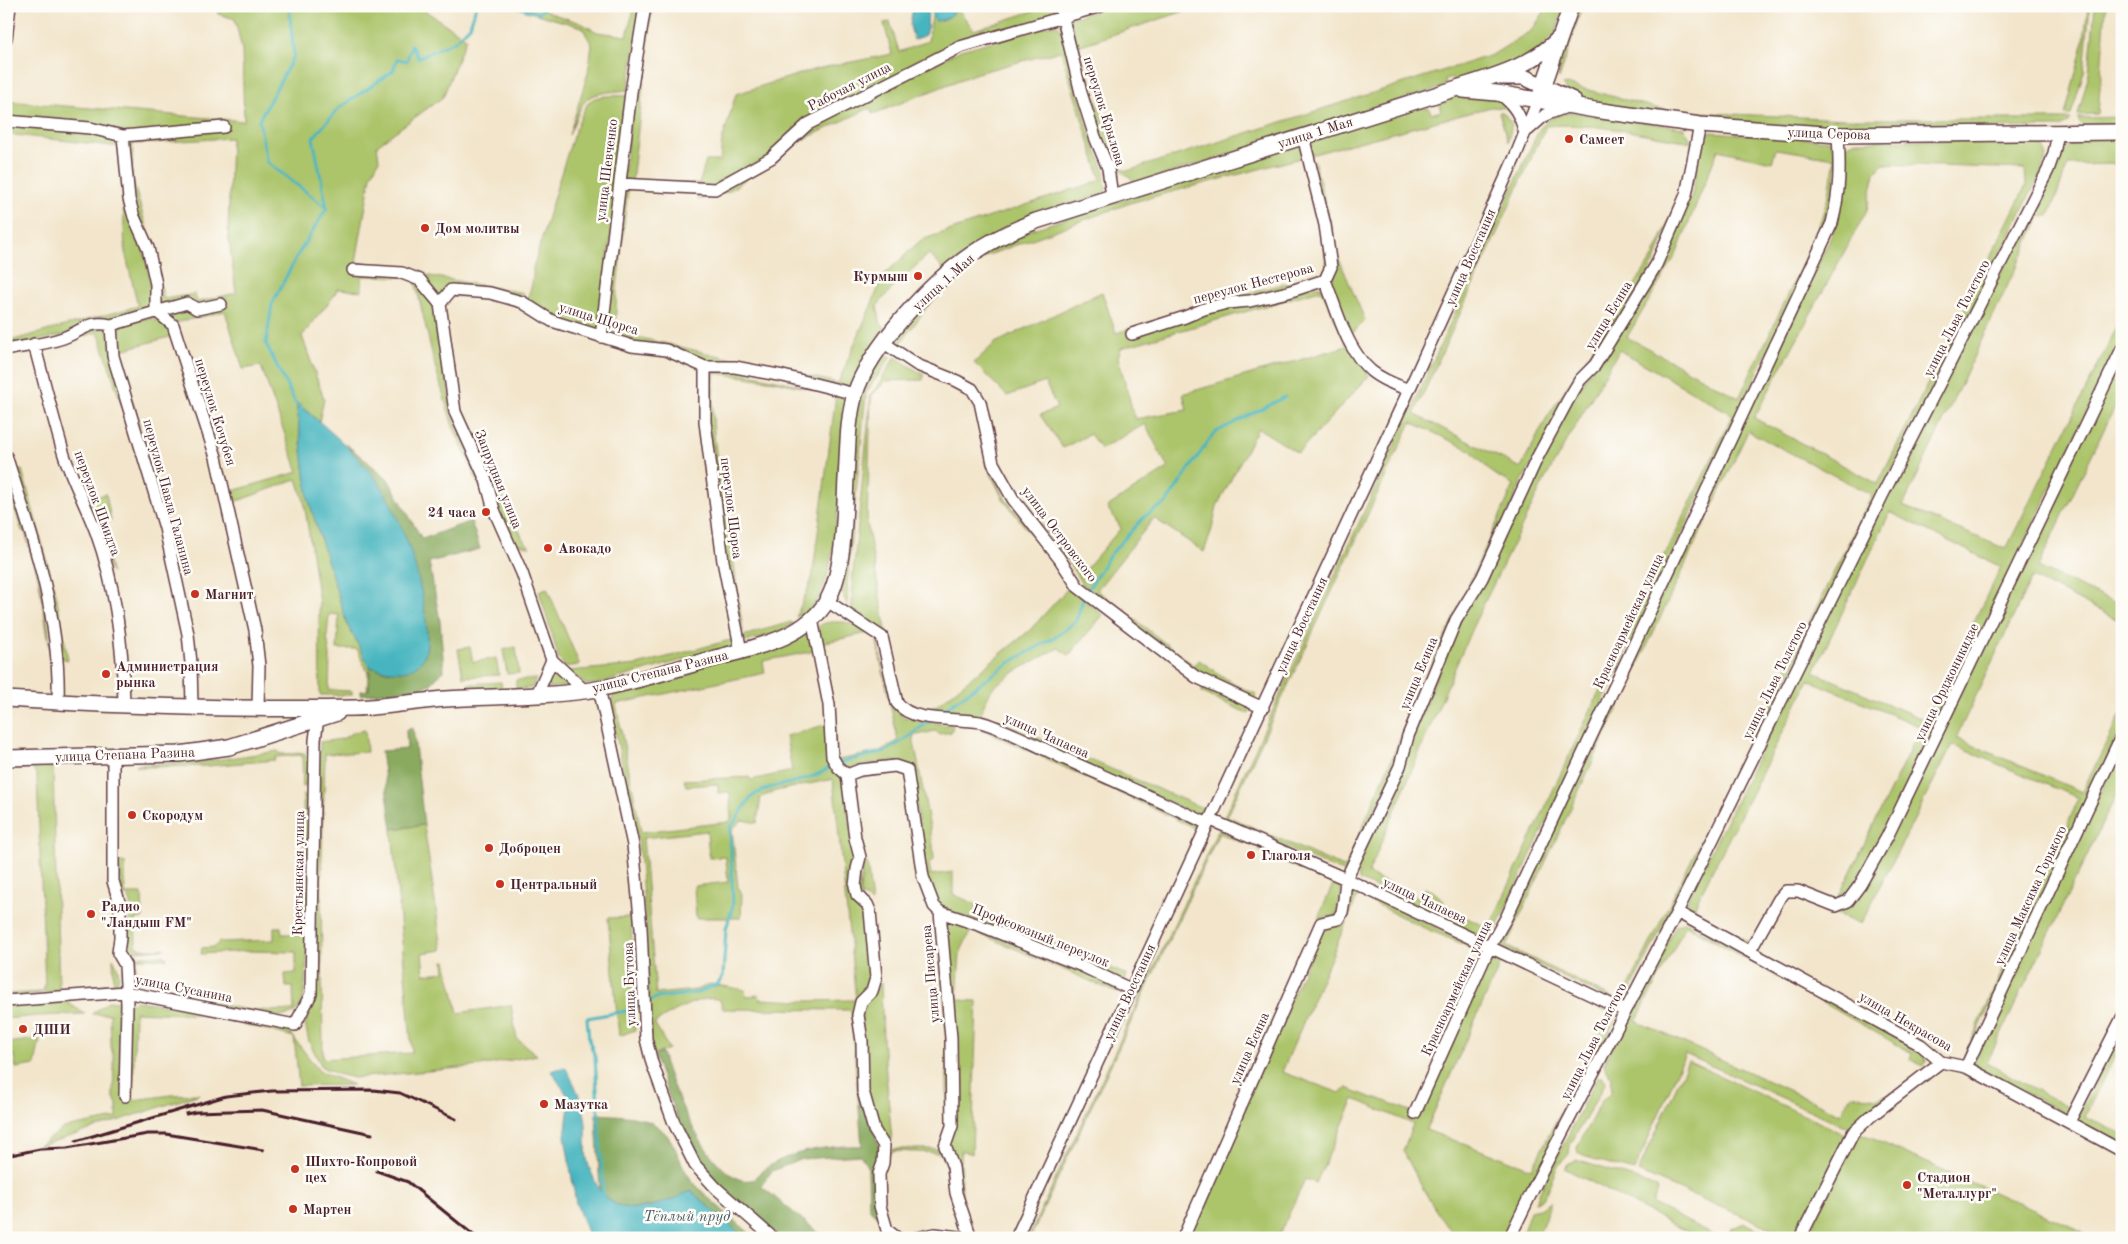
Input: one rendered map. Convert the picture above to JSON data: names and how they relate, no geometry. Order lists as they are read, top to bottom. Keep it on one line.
{"streets":{"main road":["улица 1 Мая","улица Серова","улица Восстания","улица Степана Разина"],"street":["Рабочая улица","переулок Крылова","улица Шевченко","переулок Нестерова","улица Есина","улица Щорса","улица Льва Толстого","переулок Кочубея","Запрудная улица","переулок Павла Галанина","переулок Шмидта","переулок Щорса","улица Островского","Красноармейская улица","улица Орджоникидзе","улица Чапаева","Крестьянская улица","улица Максима Горького","Профсоюзный переулок","улица Писарева","улица Бутова","улица Сусанина","улица Некрасова"]},"crossings":[["Рабочая улица","переулок Крылова"],["Рабочая улица","улица Шевченко"],["переулок Крылова","улица 1 Мая"],["улица 1 Мая","улица Серова"],["улица 1 Мая","улица Восстания"],["улица 1 Мая","переулок Нестерова"],["улица 1 Мая","улица Щорса"],["улица 1 Мая","улица Островского"],["улица 1 Мая","улица Степана Разина"],["улица 1 Мая","улица Чапаева"],["улица Серова","улица Восстания"],["улица Серова","улица Есина"],["улица Серова","улица Льва Толстого"],["улица Серова","Красноармейская улица"],["улица Шевченко","улица Щорса"],["улица Восстания","переулок Нестерова"],["улица Восстания","улица Островского"],["улица Восстания","улица Чапаева"],["улица Восстания","Профсоюзный переулок"],["улица Есина","улица Чапаева"],["улица Щорса","Запрудная улица"],["улица Щорса","переулок Щорса"],["улица Льва Толстого","улица Чапаева"],["улица Льва Толстого","улица Некрасова"],["переулок Кочубея","улица Степана Разина"],["Запрудная улица","улица Степана Разина"],["Запрудная улица","улица Бутова"],["переулок Павла Галанина","улица Степана Разина"],["переулок Шмидта","улица Степана Разина"],["переулок Щорса","улица Степана Разина"],["Красноармейская улица","улица Чапаева"],["улица Степана Разина","улица Чапаева"],["улица Степана Разина","Крестьянская улица"],["улица Степана Разина","улица Бутова"],["улица Орджоникидзе","улица Некрасова"],["Крестьянская улица","улица Сусанина"],["улица Максима Горького","улица Некрасова"],["Профсоюзный переулок","улица Писарева"]],"water":["Тёплый пруд"],"places":["Самсет","Дом молитвы","Курмыш","24 часа","Авокадо","Магнит","Администрация рынка","Скородум","Доброцен","Глаголя","Центральный","Радио \"Ландыш FM\"","ДШИ","Мазутка","Шихто-Копровой цех","Стадион \"Металлург\"","Мартен"]}
